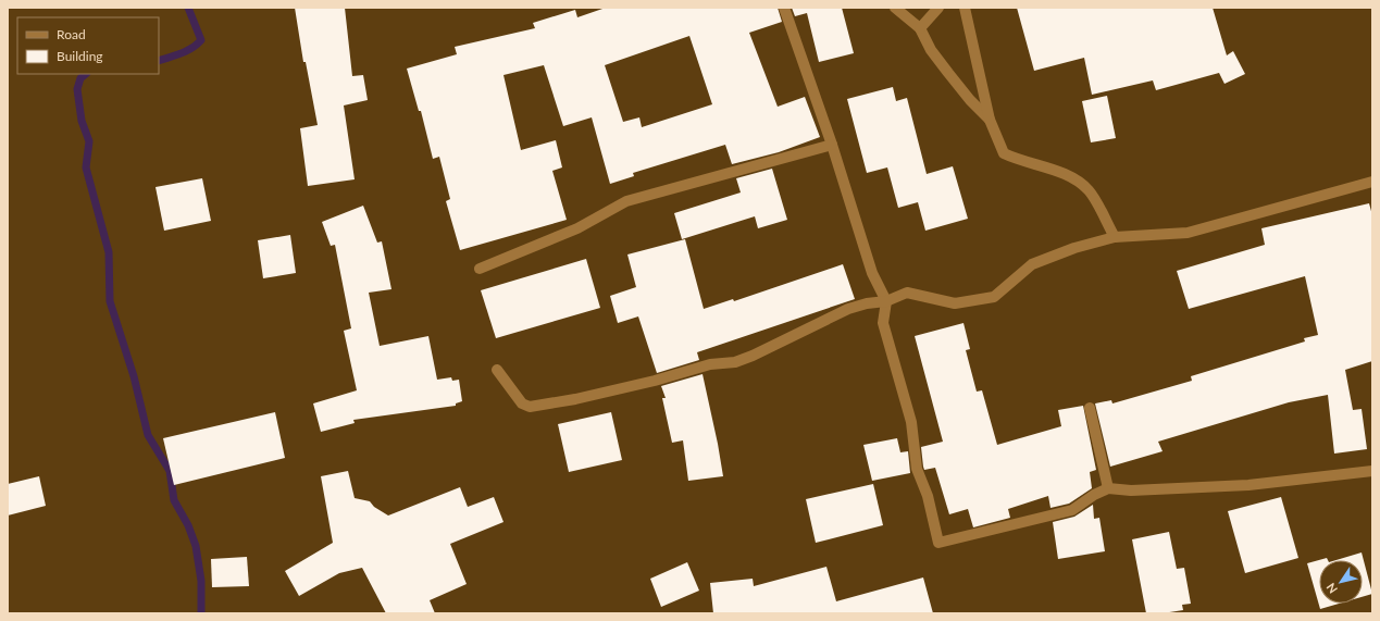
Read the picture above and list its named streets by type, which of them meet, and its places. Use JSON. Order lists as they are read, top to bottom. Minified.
{"legend":["Road","Building"],"north":"bottom left"}
